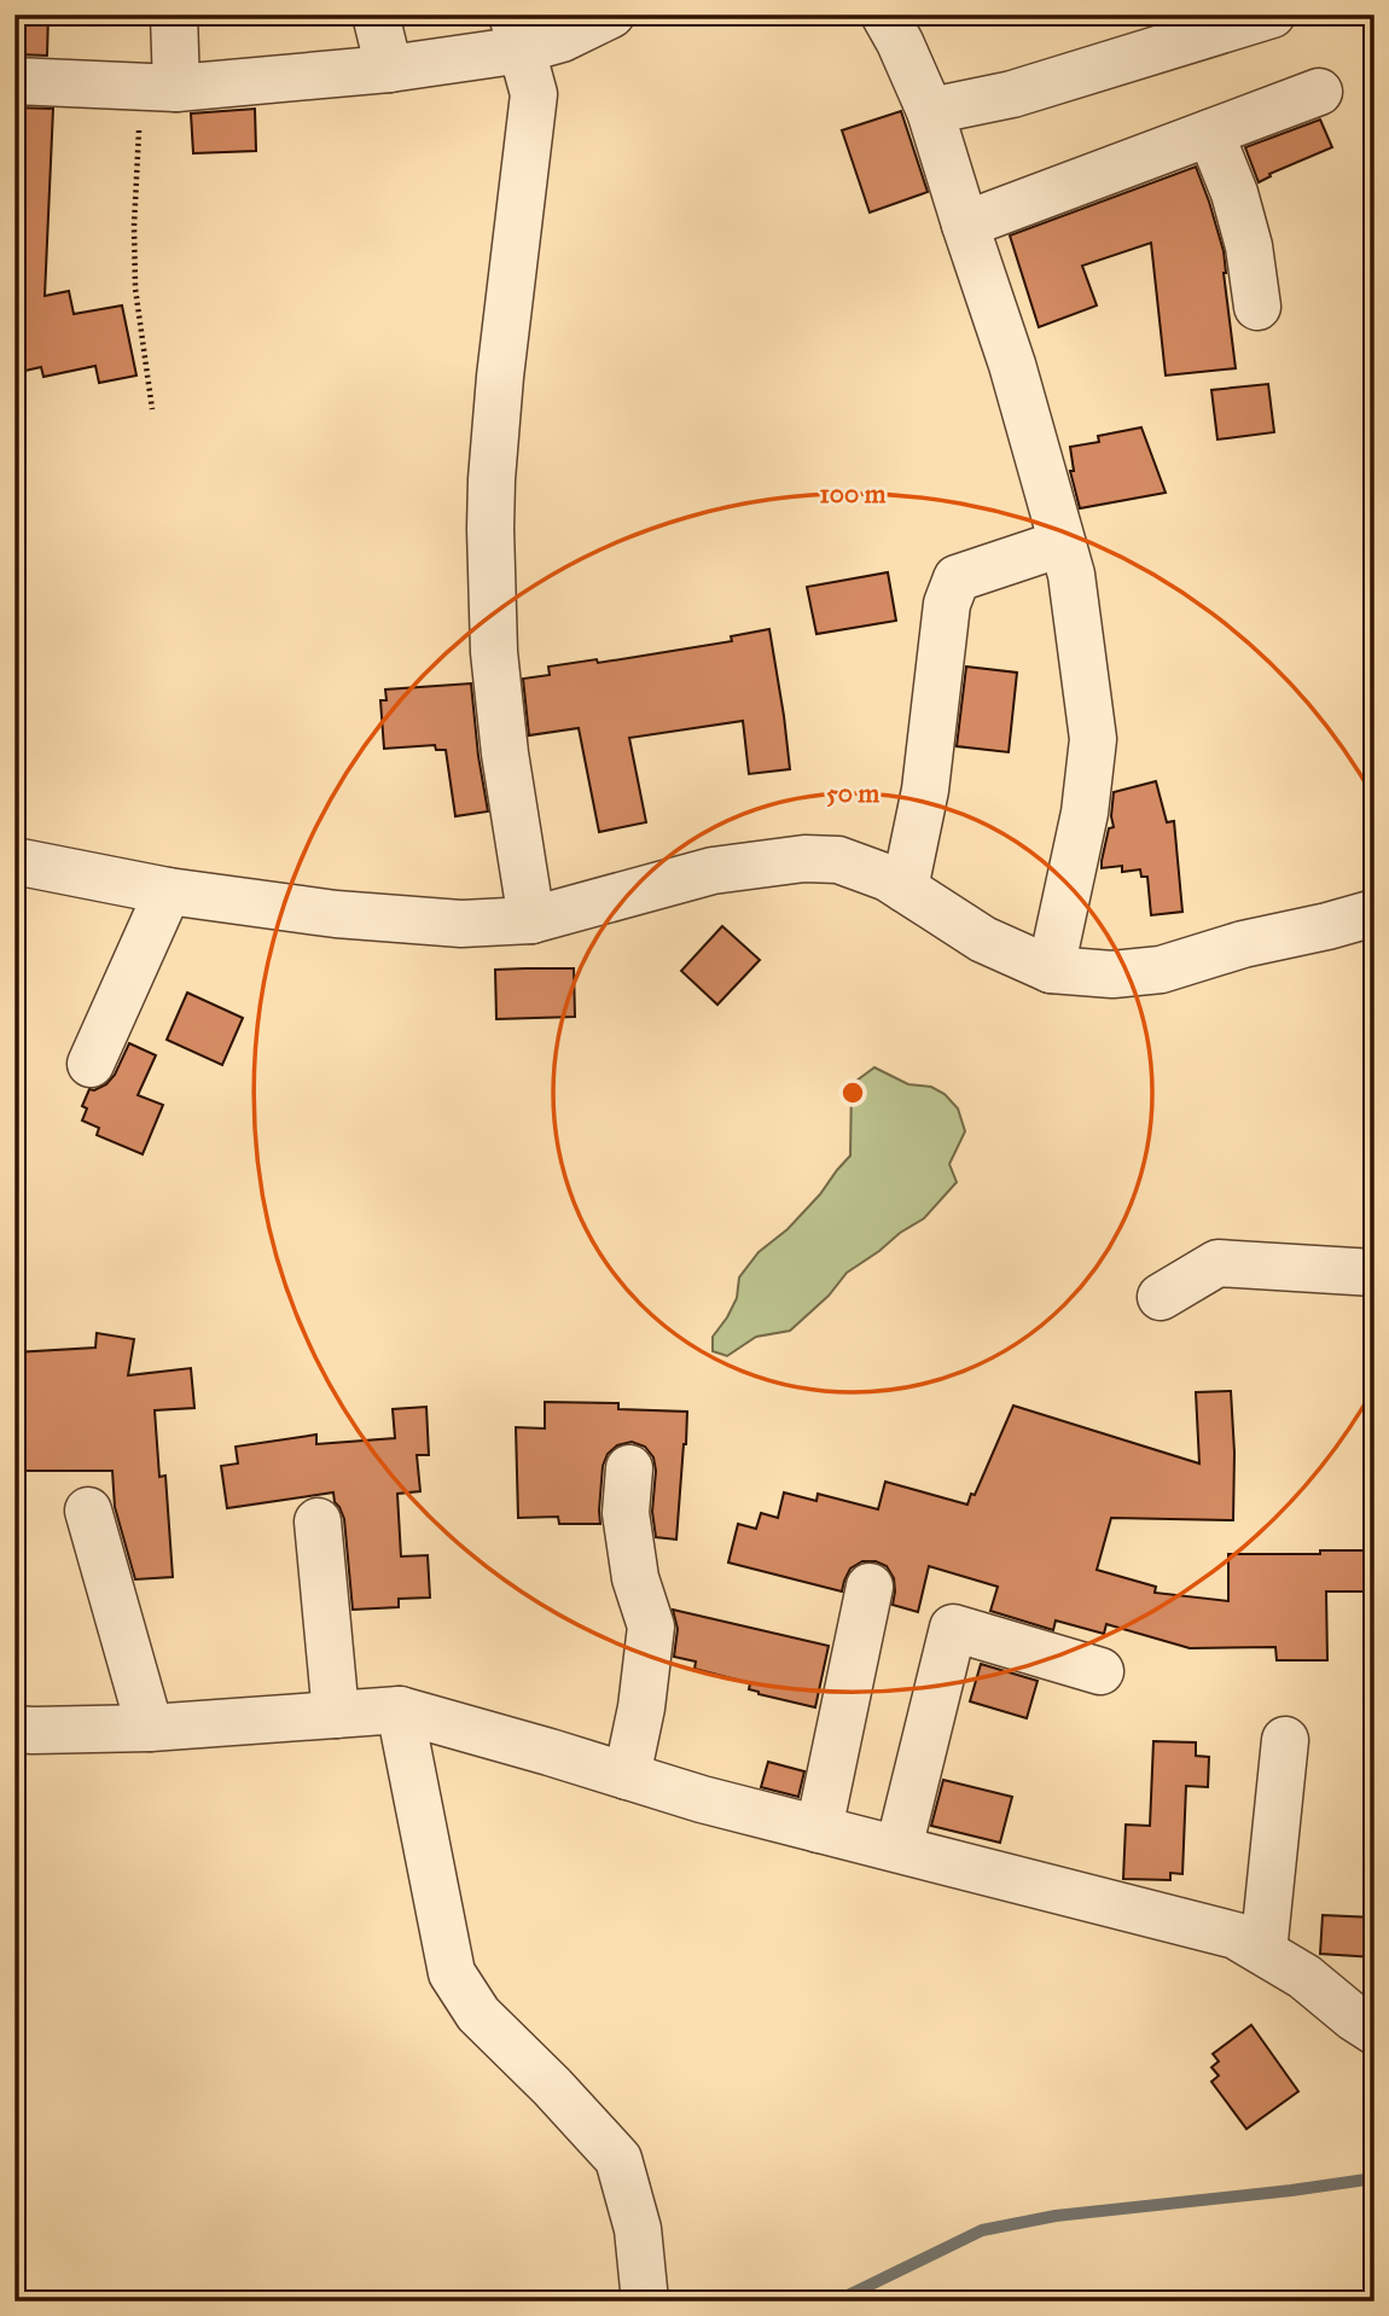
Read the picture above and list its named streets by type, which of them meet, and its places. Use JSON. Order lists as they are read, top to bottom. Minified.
{"rings":["100 m","50 m"]}
